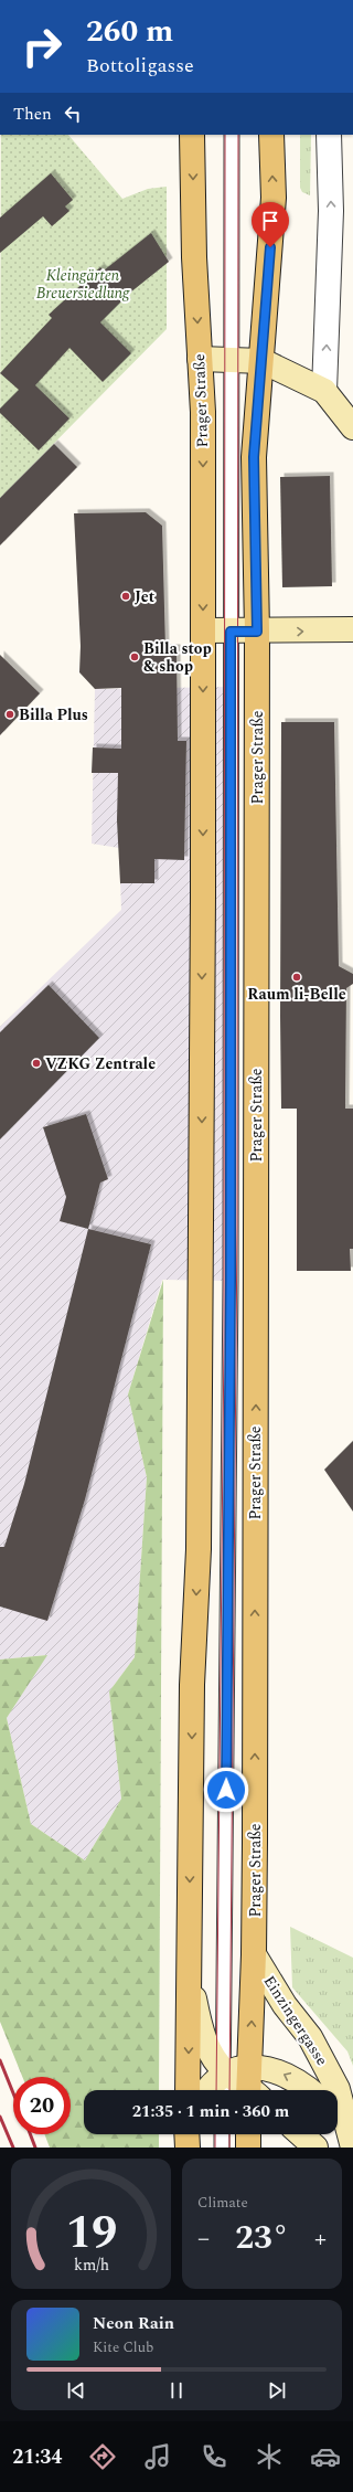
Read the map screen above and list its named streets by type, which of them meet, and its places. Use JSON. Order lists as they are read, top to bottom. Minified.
{"streets":{"main road":["Prager Straße","Einzingergasse"]},"crossings":[["Prager Straße","Einzingergasse"]],"parks":["Kleingärten Breuersiedlung"],"places":["Jet","Billa stop & shop","Billa Plus","Raum li-Belle","VZKG Zentrale"],"page":{"turn":["260 m","Bottoligasse"],"then":"Then","limit":"20","trip":"21:35 · 1 min · 360 m","tile":"Climate","heat":["−","23°","+"],"song":["Neon Rain","Kite Club"],"tabs":"21:34","gauge":["19","km/h"]}}
